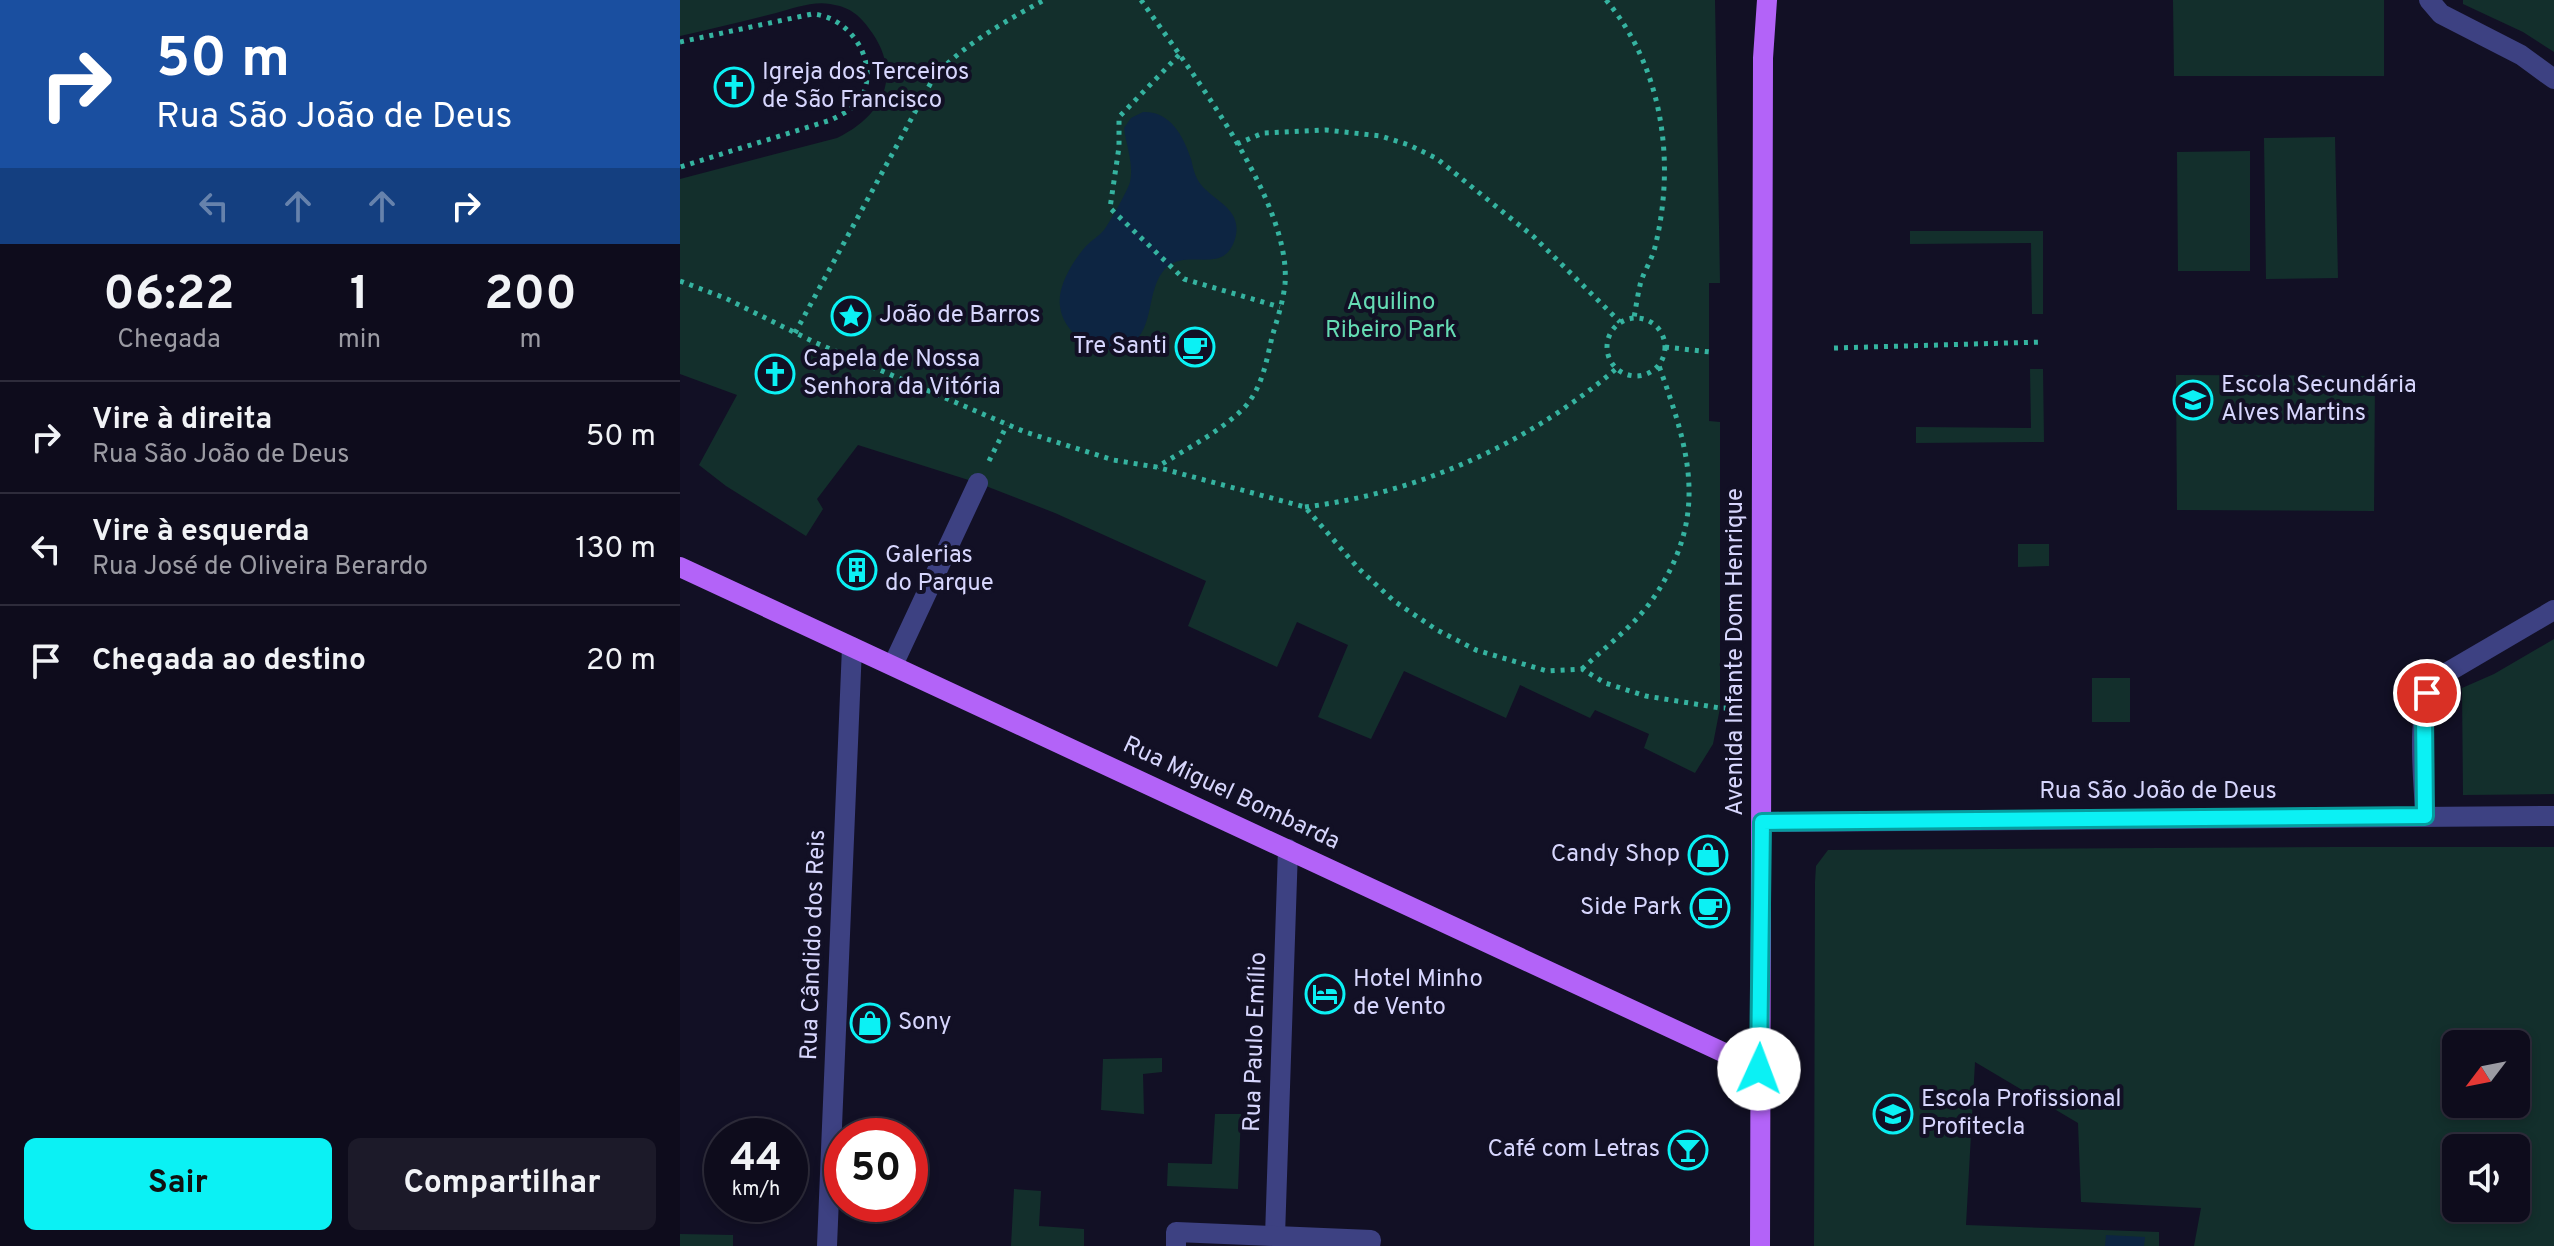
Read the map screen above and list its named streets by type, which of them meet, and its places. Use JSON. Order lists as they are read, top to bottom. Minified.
{"streets":{"main road":["Avenida Infante Dom Henrique","Rua Miguel Bombarda"],"street":["Rua São João de Deus","Rua Cândido dos Reis","Rua Paulo Emílio"]},"crossings":[["Avenida Infante Dom Henrique","Rua São João de Deus"],["Avenida Infante Dom Henrique","Rua Miguel Bombarda"],["Rua Miguel Bombarda","Rua Cândido dos Reis"],["Rua Miguel Bombarda","Rua Paulo Emílio"]],"parks":["Aquilino Ribeiro Park"],"places":{"church":["Igreja dos Terceiros de São Francisco","Capela de Nossa Senhora da Vitória"],"place":["João de Barros"],"cafe":["Tre Santi","Side Park"],"school or university":["Escola Secundária Alves Martins","Escola Profissional Profitecla"],"building":["Galerias do Parque"],"shop":["Candy Shop","Sony"],"hotel":["Hotel Minho de Vento"],"bar":["Café com Letras"]},"north":"bottom left","page":{"turn":["50 m","Rua São João de Deus"],"eta":["06:22","Chegada","1","min","200","m"],"list":[{"name":"Vire à direita","note":"Rua São João de Deus","value":"50 m"},{"name":"Vire à esquerda","note":"Rua José de Oliveira Berardo","value":"130 m"},{"name":"Chegada ao destino","value":"20 m"}],"speed":"44 km/h","limit":"50","buttons":["Sair","Compartilhar"]}}
